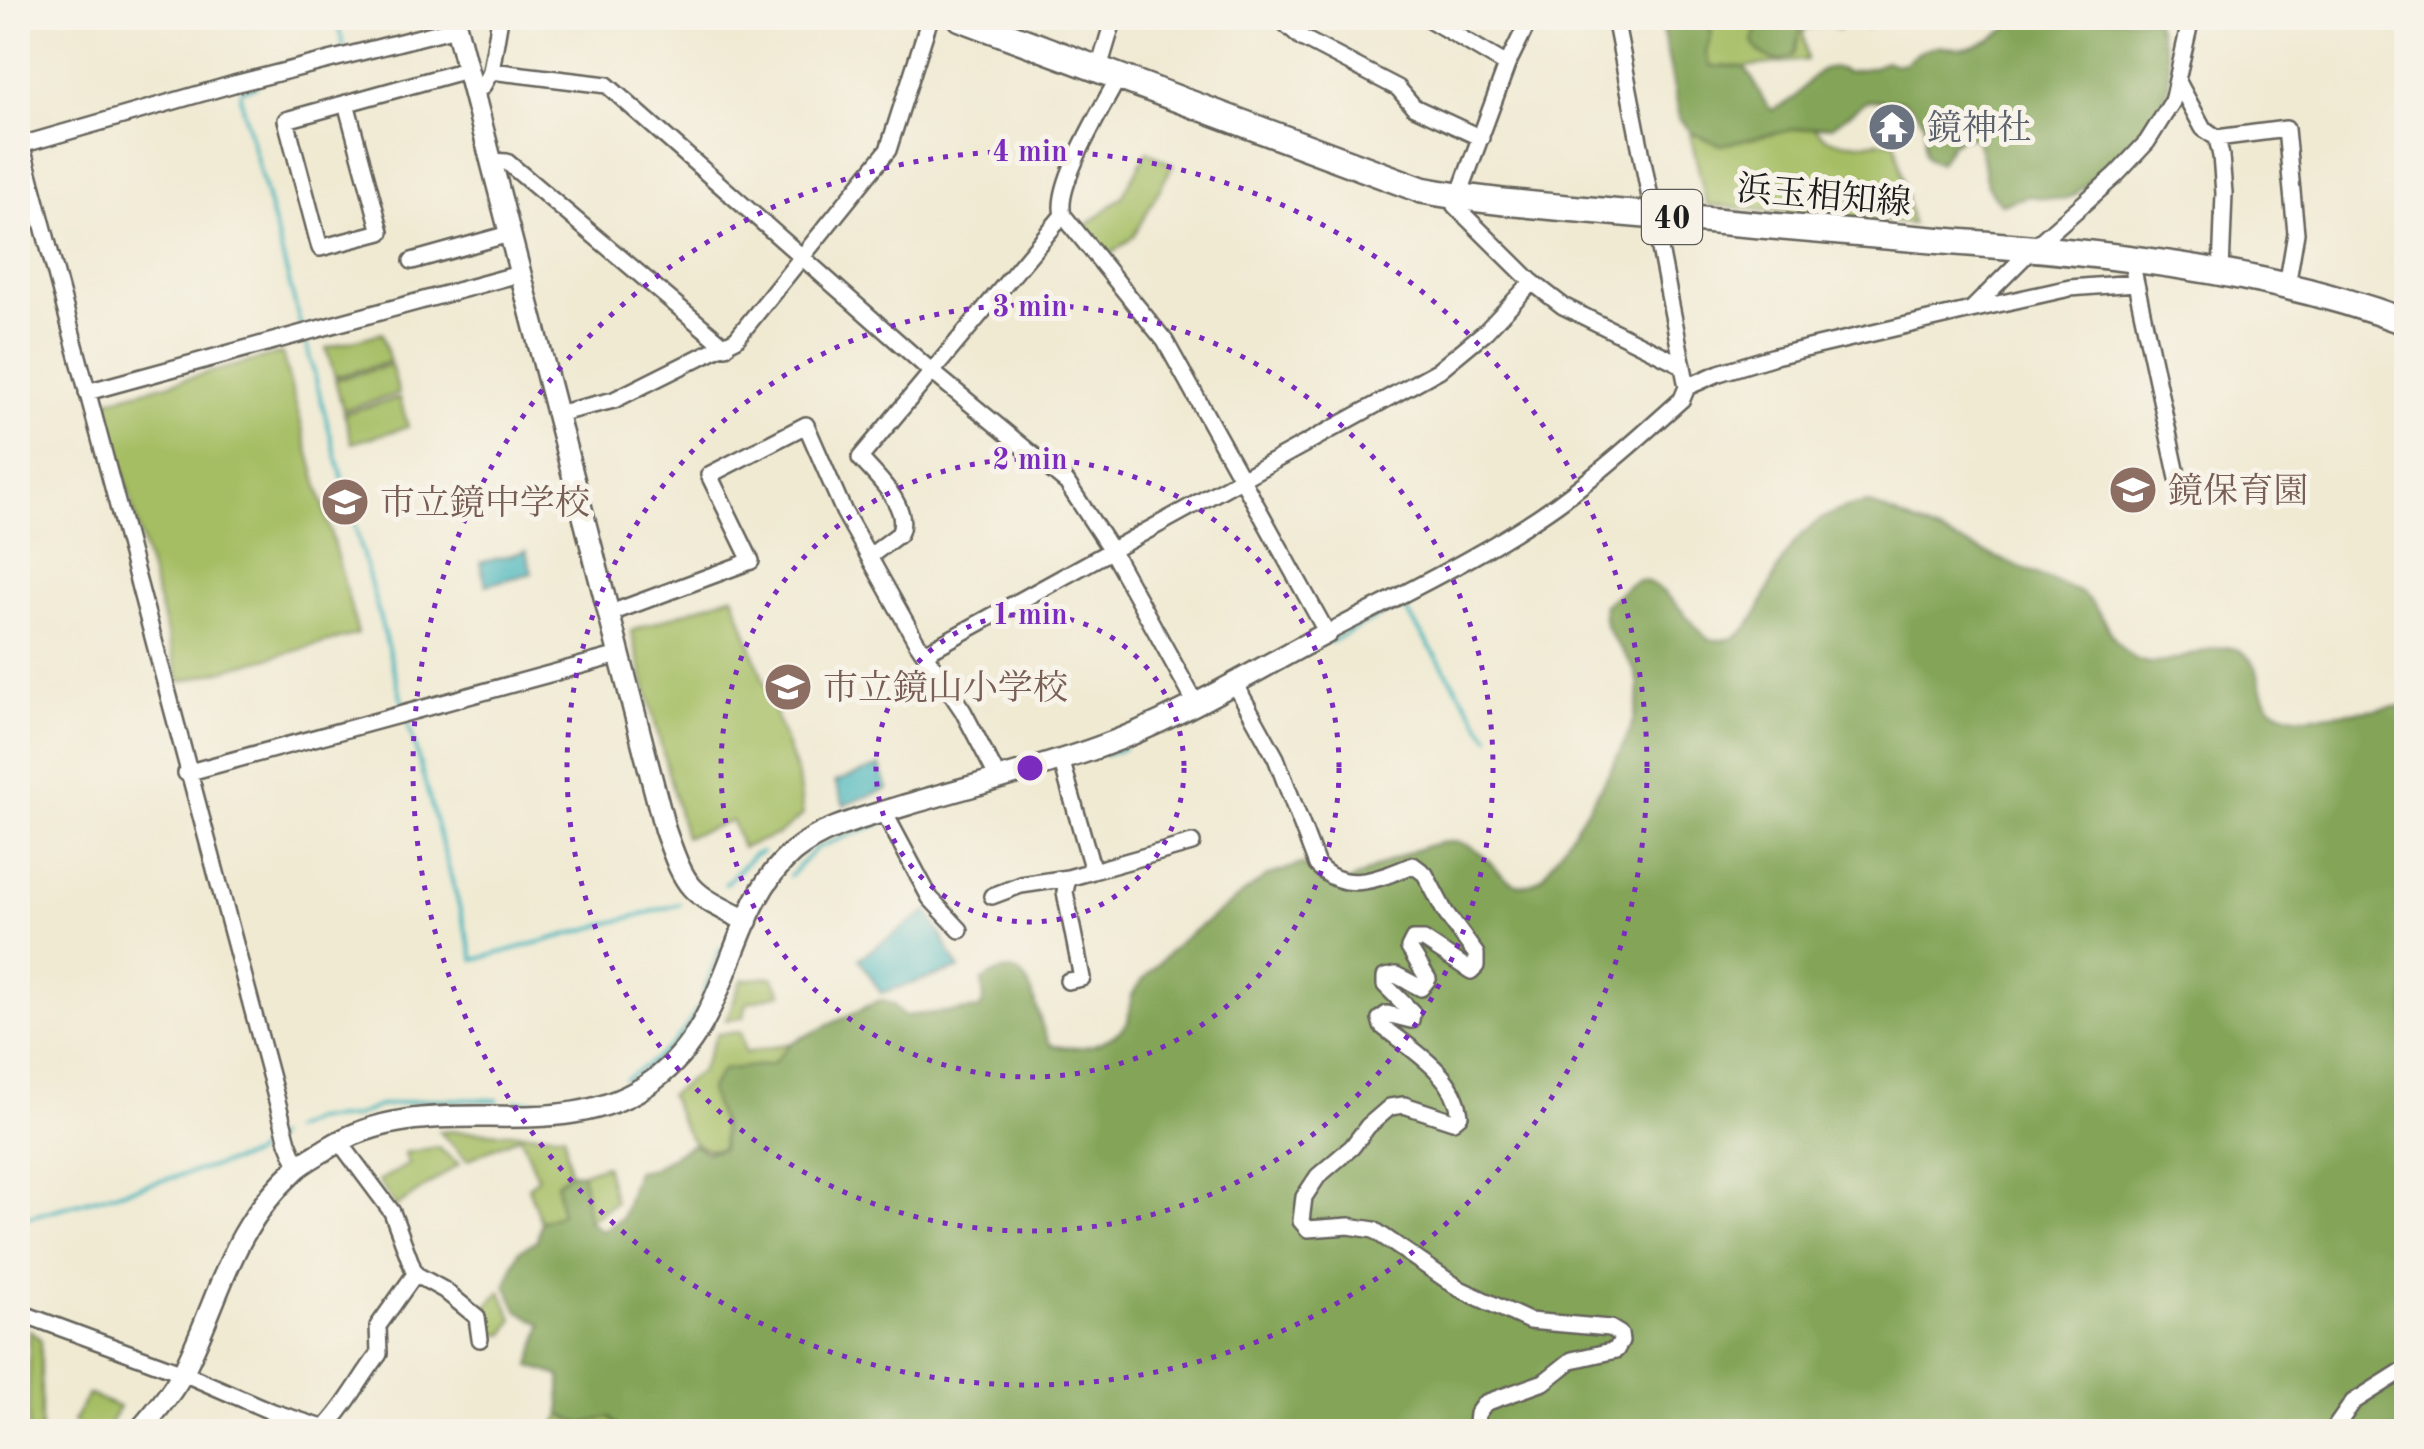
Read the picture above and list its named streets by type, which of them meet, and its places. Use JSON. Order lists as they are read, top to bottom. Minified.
{"streets":{"main road":["浜玉相知線","40"]},"places":{"temple":["鏡神社"],"school or university":["鏡保育園","市立鏡中学校","市立鏡山小学校"]},"rings":["4 min","3 min","2 min","1 min"]}
